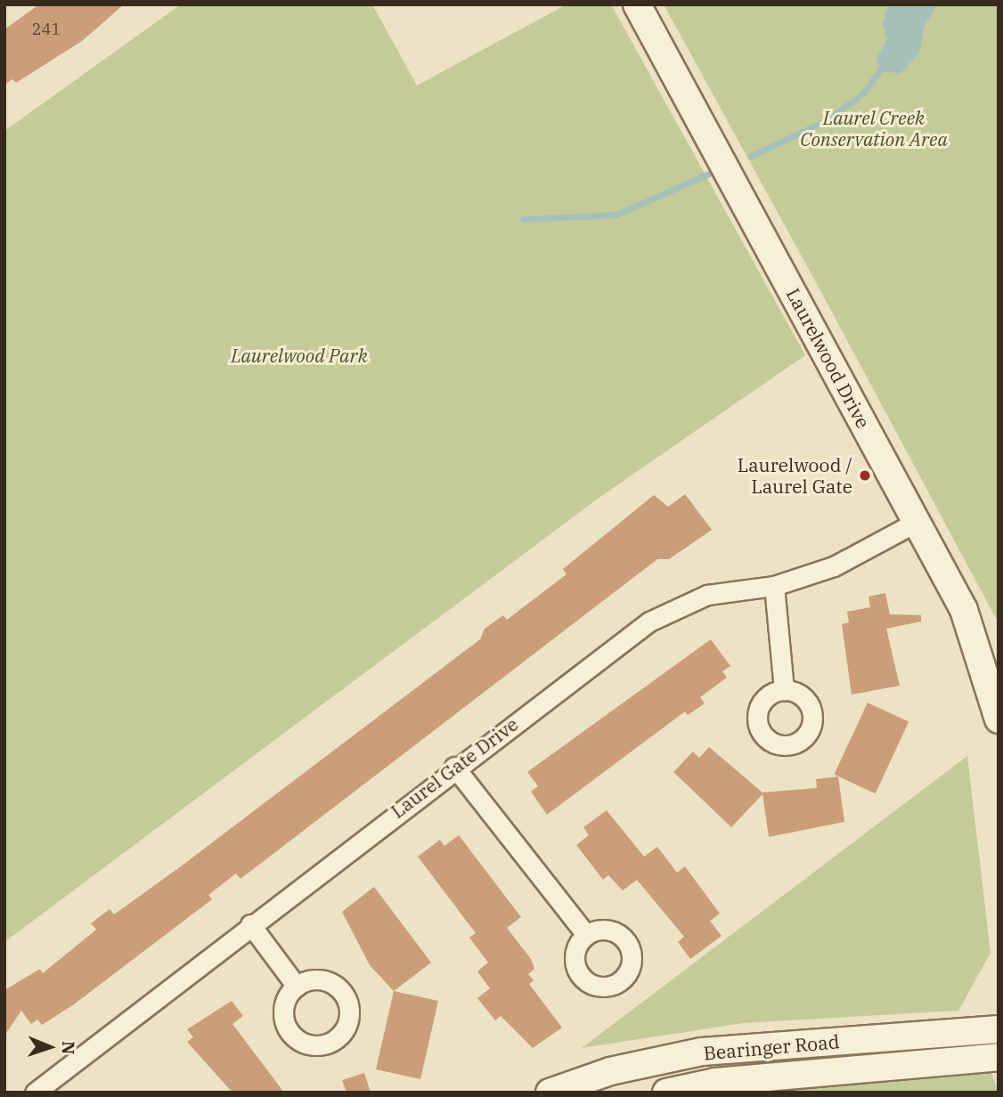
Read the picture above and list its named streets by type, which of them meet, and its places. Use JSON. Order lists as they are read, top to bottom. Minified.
{"streets":{"street":["Laurelwood Drive","Laurel Gate Drive","Bearinger Road"]},"crossings":[["Laurelwood Drive","Laurel Gate Drive"]],"parks":["Laurel Creek Conservation Area","Laurelwood Park"],"places":["Laurelwood / Laurel Gate"],"house_numbers":["241"],"north":"right"}
